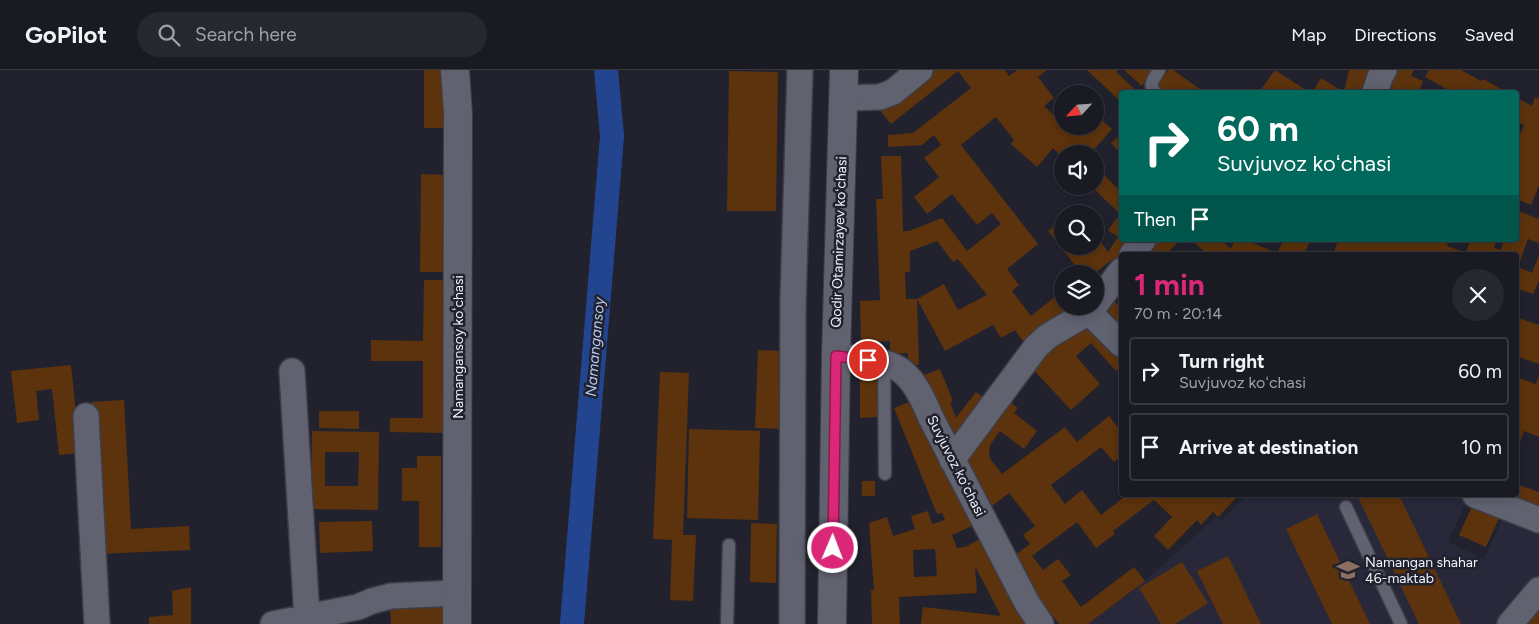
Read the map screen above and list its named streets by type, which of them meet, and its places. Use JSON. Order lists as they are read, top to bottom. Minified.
{"streets":{"main road":["Qodir Otamirzayev koʻchasi","Namangansoy koʻchasi"],"street":["Suvjuvoz koʻchasi"]},"crossings":[["Qodir Otamirzayev koʻchasi","Suvjuvoz koʻchasi"]],"water":["Namangansoy"],"places":{"school or university":["Namangan shahar 46-maktab"]},"north":"bottom left","page":{"header":"GoPilot","search":"Search here","nav":["Map","Directions","Saved"],"turn":["60 m","Suvjuvoz koʻchasi"],"then":"Then","heading":["1 min","70 m · 20:14"],"list":[{"name":"Turn right","note":"Suvjuvoz koʻchasi","value":"60 m"},{"name":"Arrive at destination","value":"10 m"}]}}
